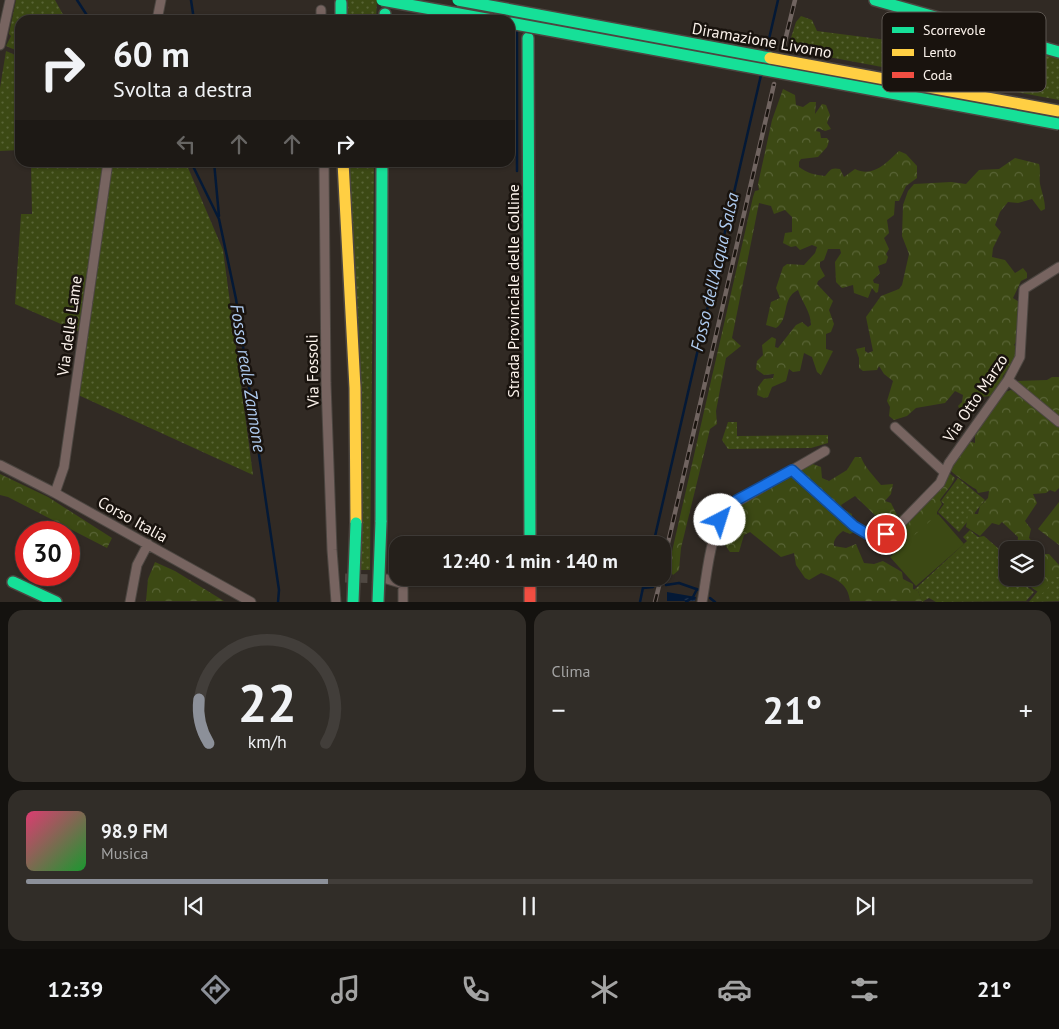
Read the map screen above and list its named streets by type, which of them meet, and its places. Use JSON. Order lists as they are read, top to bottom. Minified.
{"streets":{"main road":["Diramazione Livorno","Strada Provinciale delle Colline"],"street":["Via delle Lame","Via Fossoli","Via Otto Marzo","Corso Italia"]},"crossings":[["Via delle Lame","Corso Italia"]],"water":["Fosso dell'Acqua Salsa","Fosso reale Zannone"],"legend":["Scorrevole","Lento","Coda"],"page":{"turn":["60 m","Svolta a destra"],"limit":"30","trip":"12:40 · 1 min · 140 m","tile":"Clima","heat":["−","21°","+"],"song":["98.9 FM","Musica"],"tabs":["12:39","21°"],"gauge":["22","km/h"]}}
